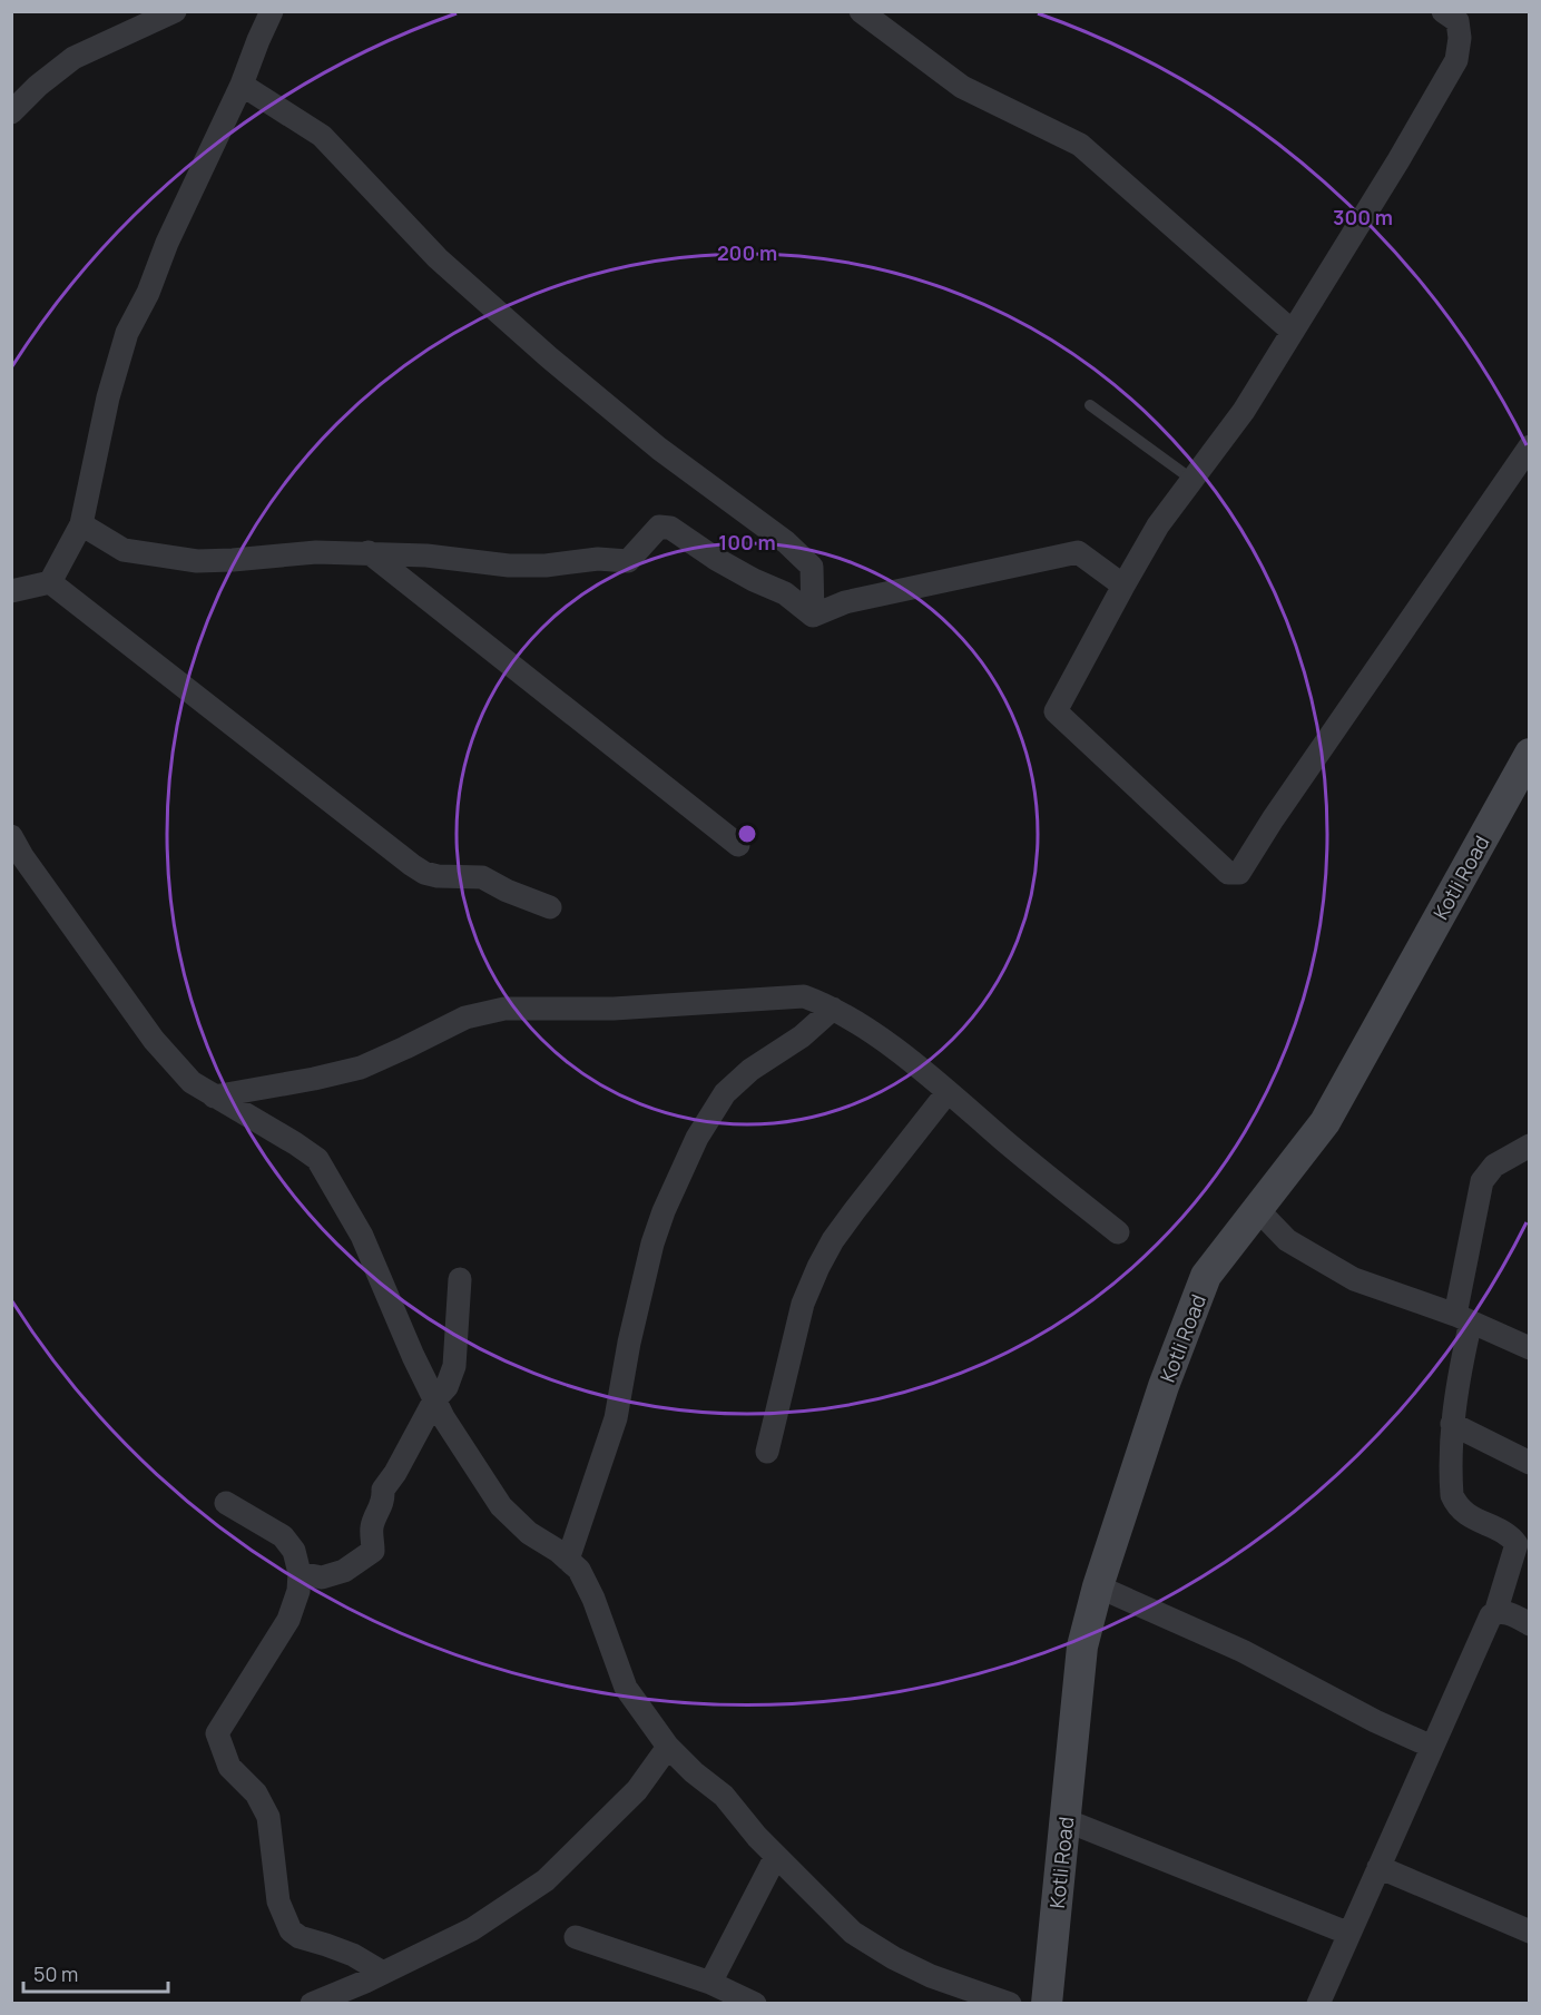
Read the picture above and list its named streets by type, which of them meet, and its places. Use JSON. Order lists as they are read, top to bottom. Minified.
{"streets":{"main road":["Kotli Road"]},"scale_bar":"50 m","rings":["300 m","200 m","100 m"]}
